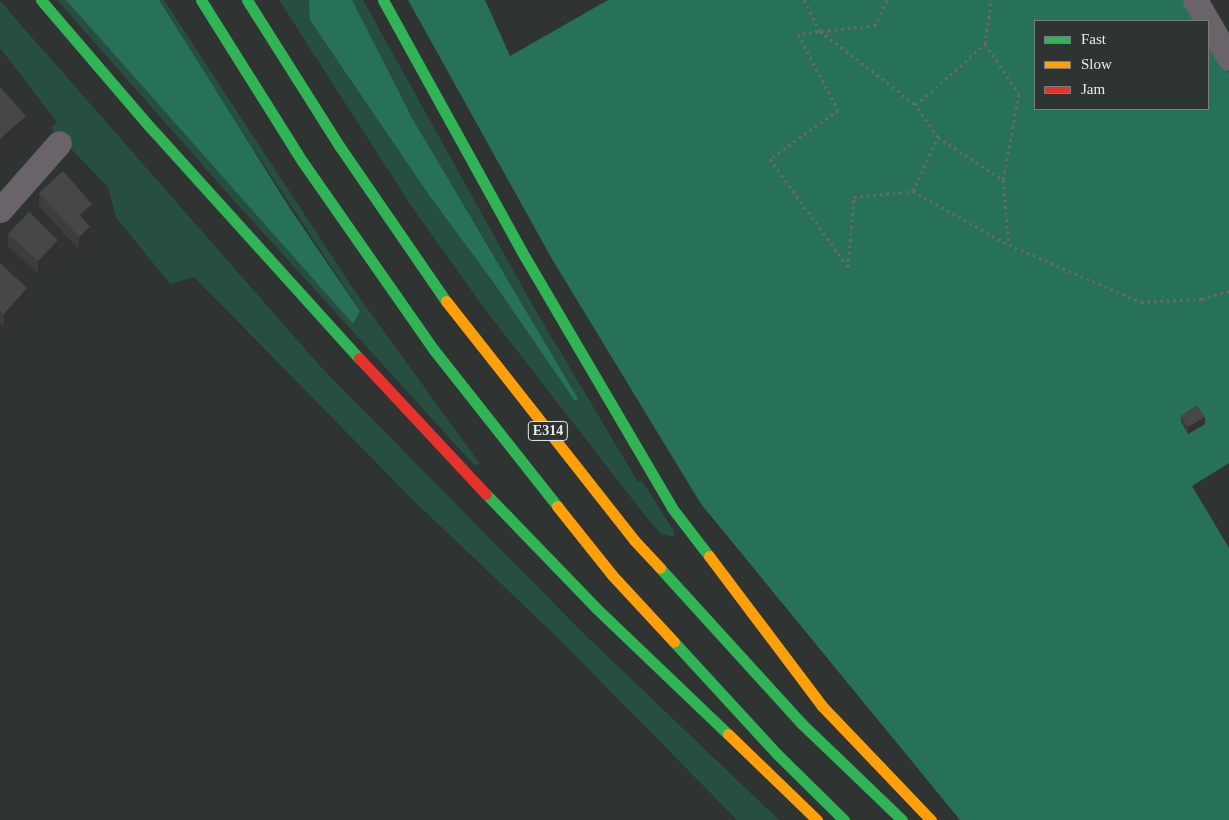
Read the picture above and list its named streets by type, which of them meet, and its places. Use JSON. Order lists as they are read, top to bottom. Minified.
{"streets":{"highway":["E314"]},"legend":["Fast","Slow","Jam"]}
